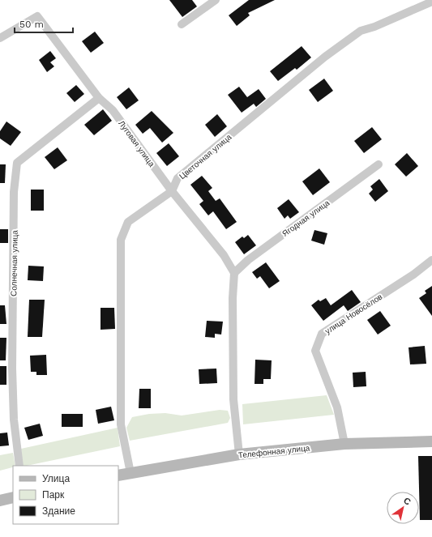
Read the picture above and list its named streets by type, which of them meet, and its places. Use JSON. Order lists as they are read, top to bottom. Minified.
{"streets":{"street":["Луговая улица","Цветочная улица","Ягодная улица","Солнечная улица","улица Новосёлов","Телефонная улица"]},"crossings":[["Луговая улица","Цветочная улица"],["Луговая улица","Ягодная улица"],["Луговая улица","Солнечная улица"],["Цветочная улица","Телефонная улица"],["улица Новосёлов","Телефонная улица"]],"legend":["Улица","Парк","Здание"],"scale_bar":"50 m","north":"top right"}
